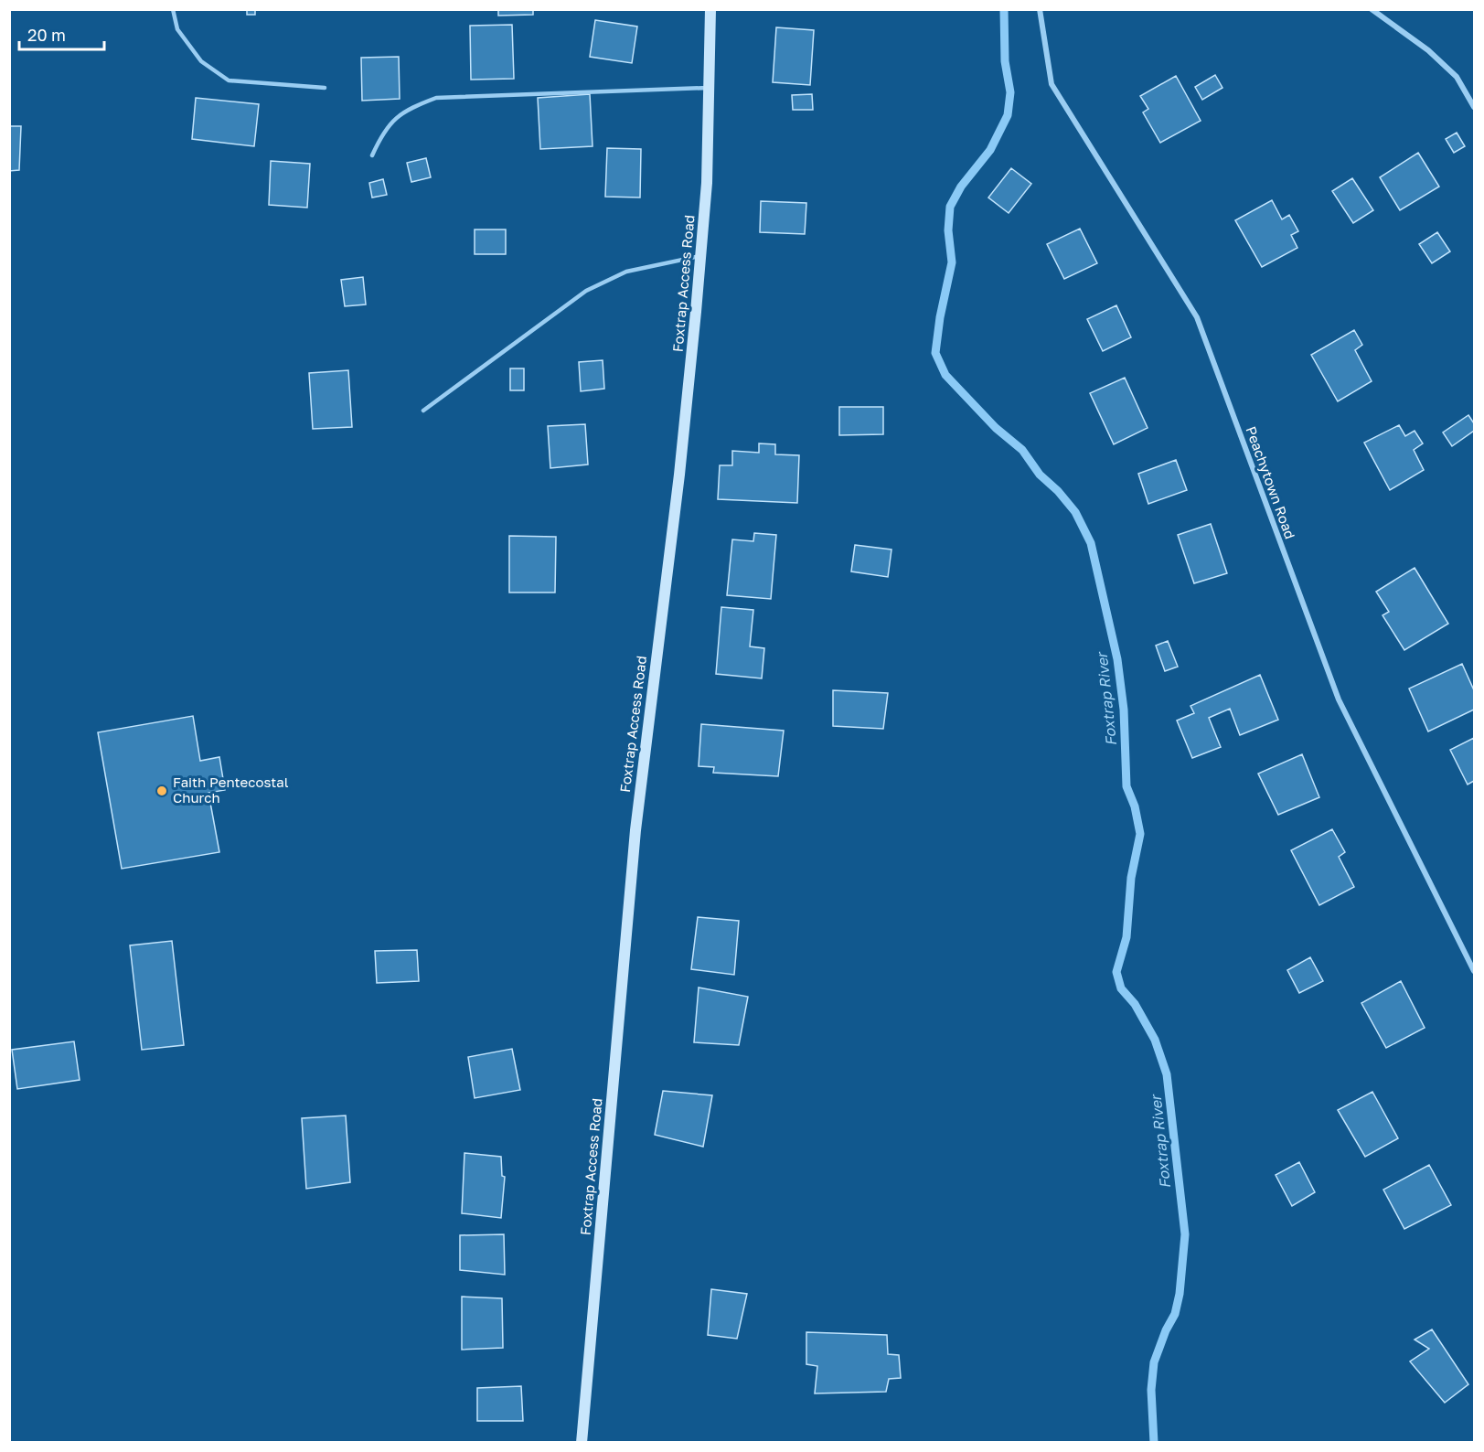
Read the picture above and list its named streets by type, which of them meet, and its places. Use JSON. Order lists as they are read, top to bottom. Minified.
{"streets":{"main road":["Foxtrap Access Road"],"street":["Peachytown Road"]},"water":["Foxtrap River"],"places":["Faith Pentecostal Church"],"scale_bar":"20 m"}
